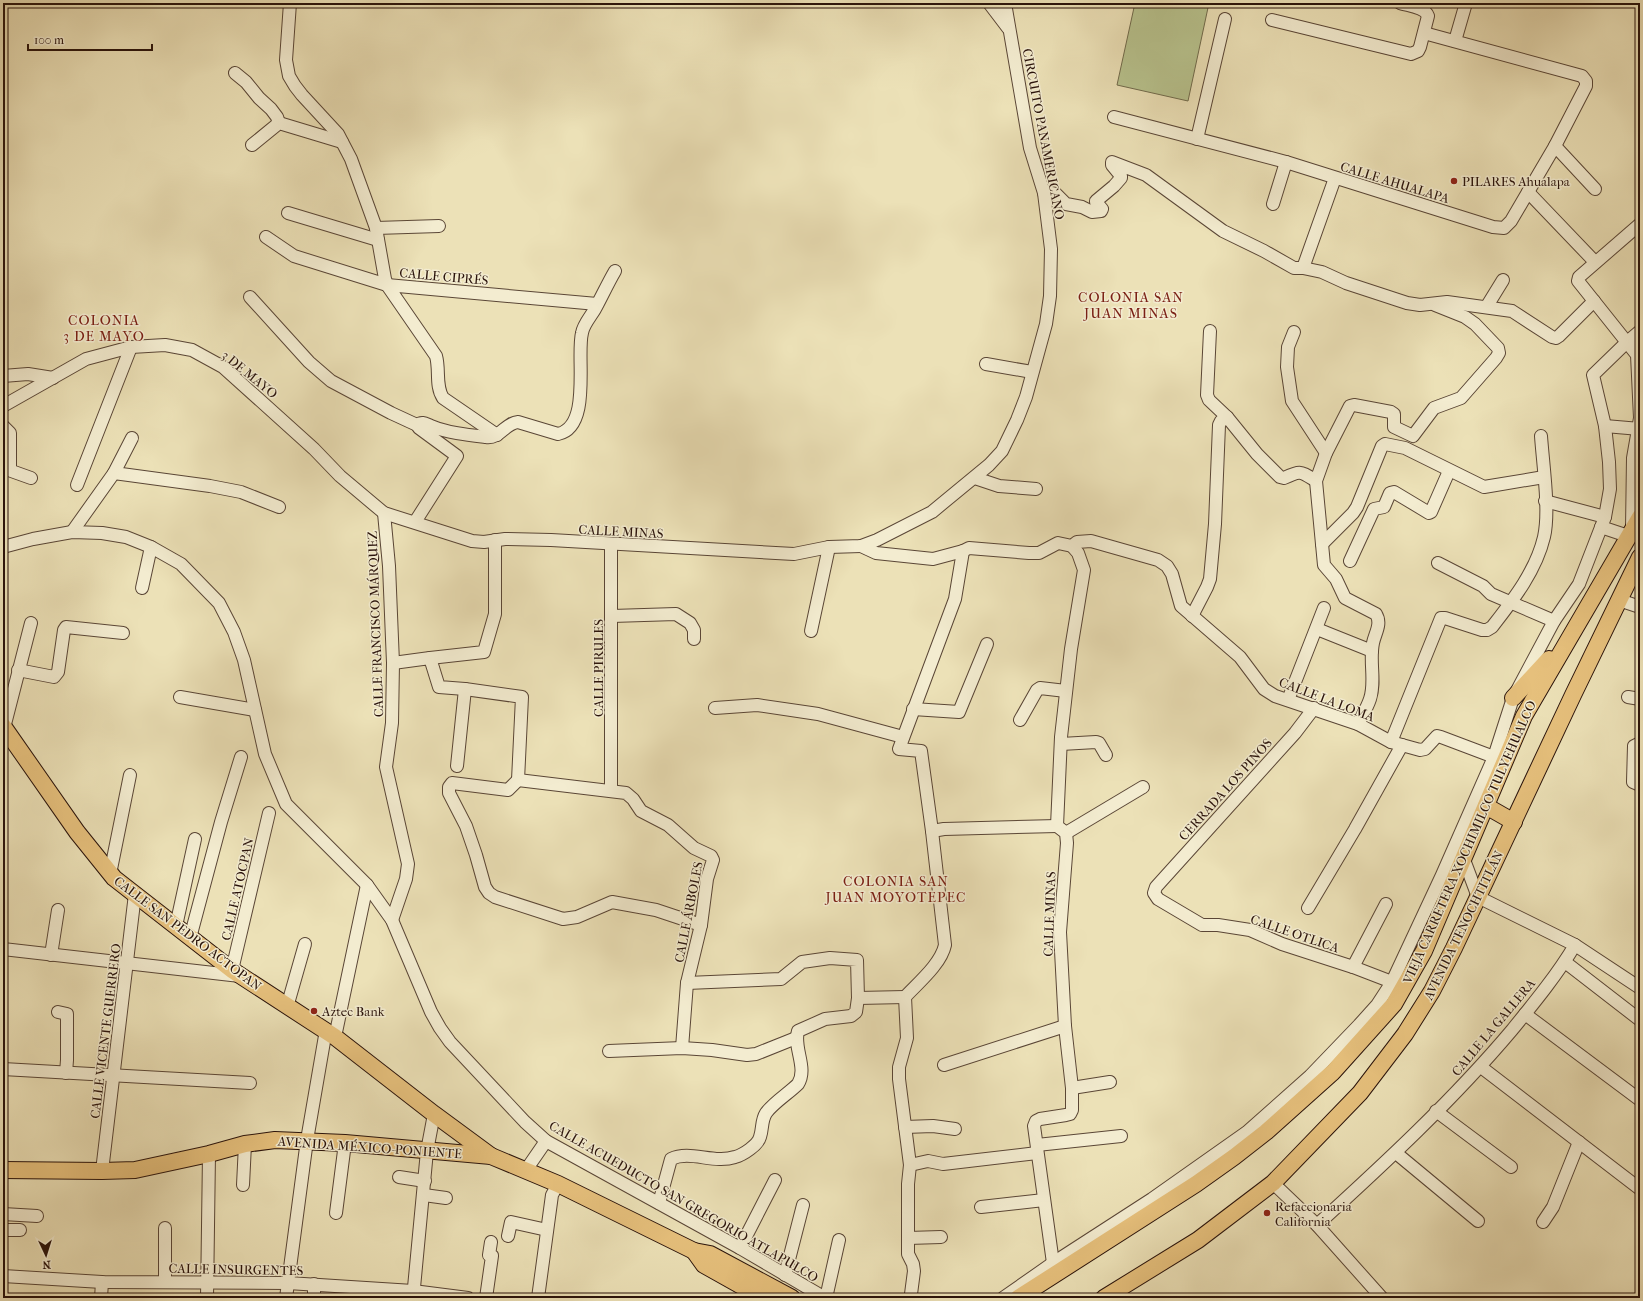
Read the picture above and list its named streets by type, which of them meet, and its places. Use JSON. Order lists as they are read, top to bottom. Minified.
{"streets":{"main road":["VIEJA CARRETERA XOCHIMILCO TULYEHUALCO","AVENIDA TENOCHTITLÁN","CALLE SAN PEDRO ACTOPAN","AVENIDA MÉXICO-PONIENTE"],"street":["CIRCUITO PANAMERICANO","CALLE AHUALAPA","CALLE CIPRÉS","3 DE MAYO","CALLE MINAS","CALLE FRANCISCO MÁRQUEZ","CALLE PIRULES","CALLE LA LOMA","CERRADA LOS PINOS","CALLE ATOCPAN","CALLE ÁRBOLES","CALLE OTLICA","CALLE LA GALLERA","CALLE VICENTE GUERRERO","CALLE ACUEDUCTO SAN GREGORIO ATLAPULCO","CALLE INSURGENTES"]},"crossings":[["CIRCUITO PANAMERICANO","CALLE MINAS"],["CIRCUITO PANAMERICANO","CALLE LA LOMA"],["3 DE MAYO","CALLE MINAS"],["3 DE MAYO","CALLE FRANCISCO MÁRQUEZ"],["CALLE MINAS","CALLE FRANCISCO MÁRQUEZ"],["CALLE MINAS","CALLE PIRULES"],["CALLE MINAS","CALLE LA LOMA"],["CALLE FRANCISCO MÁRQUEZ","CALLE ACUEDUCTO SAN GREGORIO ATLAPULCO"],["CALLE PIRULES","CALLE ÁRBOLES"],["CALLE LA LOMA","CERRADA LOS PINOS"],["CERRADA LOS PINOS","CALLE OTLICA"],["CALLE ATOCPAN","CALLE SAN PEDRO ACTOPAN"],["CALLE SAN PEDRO ACTOPAN","CALLE VICENTE GUERRERO"],["CALLE SAN PEDRO ACTOPAN","AVENIDA MÉXICO-PONIENTE"],["CALLE VICENTE GUERRERO","AVENIDA MÉXICO-PONIENTE"]],"districts":["COLONIA SAN JUAN MINAS","COLONIA 3 DE MAYO","COLONIA SAN JUAN MOYOTEPEC"],"places":["PILARES Ahualapa","Aztec Bank","Refaccionaria California"],"scale_bar":"100 m","north":"bottom"}
